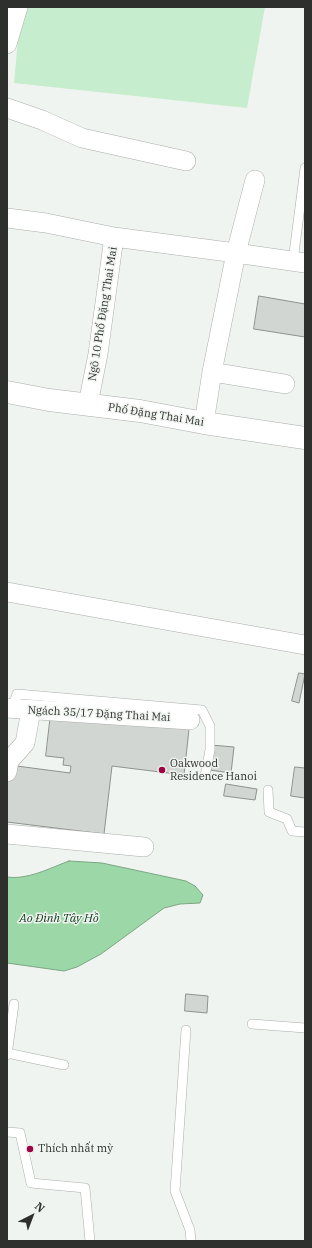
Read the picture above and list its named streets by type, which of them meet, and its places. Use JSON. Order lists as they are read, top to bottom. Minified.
{"streets":{"street":["Ngõ 10 Phố Đặng Thai Mai","Phố Đặng Thai Mai","Ngách 35/17 Đặng Thai Mai"]},"crossings":[["Ngõ 10 Phố Đặng Thai Mai","Phố Đặng Thai Mai"]],"water":["Ao Đình Tây Hồ"],"places":["Oakwood Residence Hanoi","Thích nhất mỳ"],"north":"top right"}
